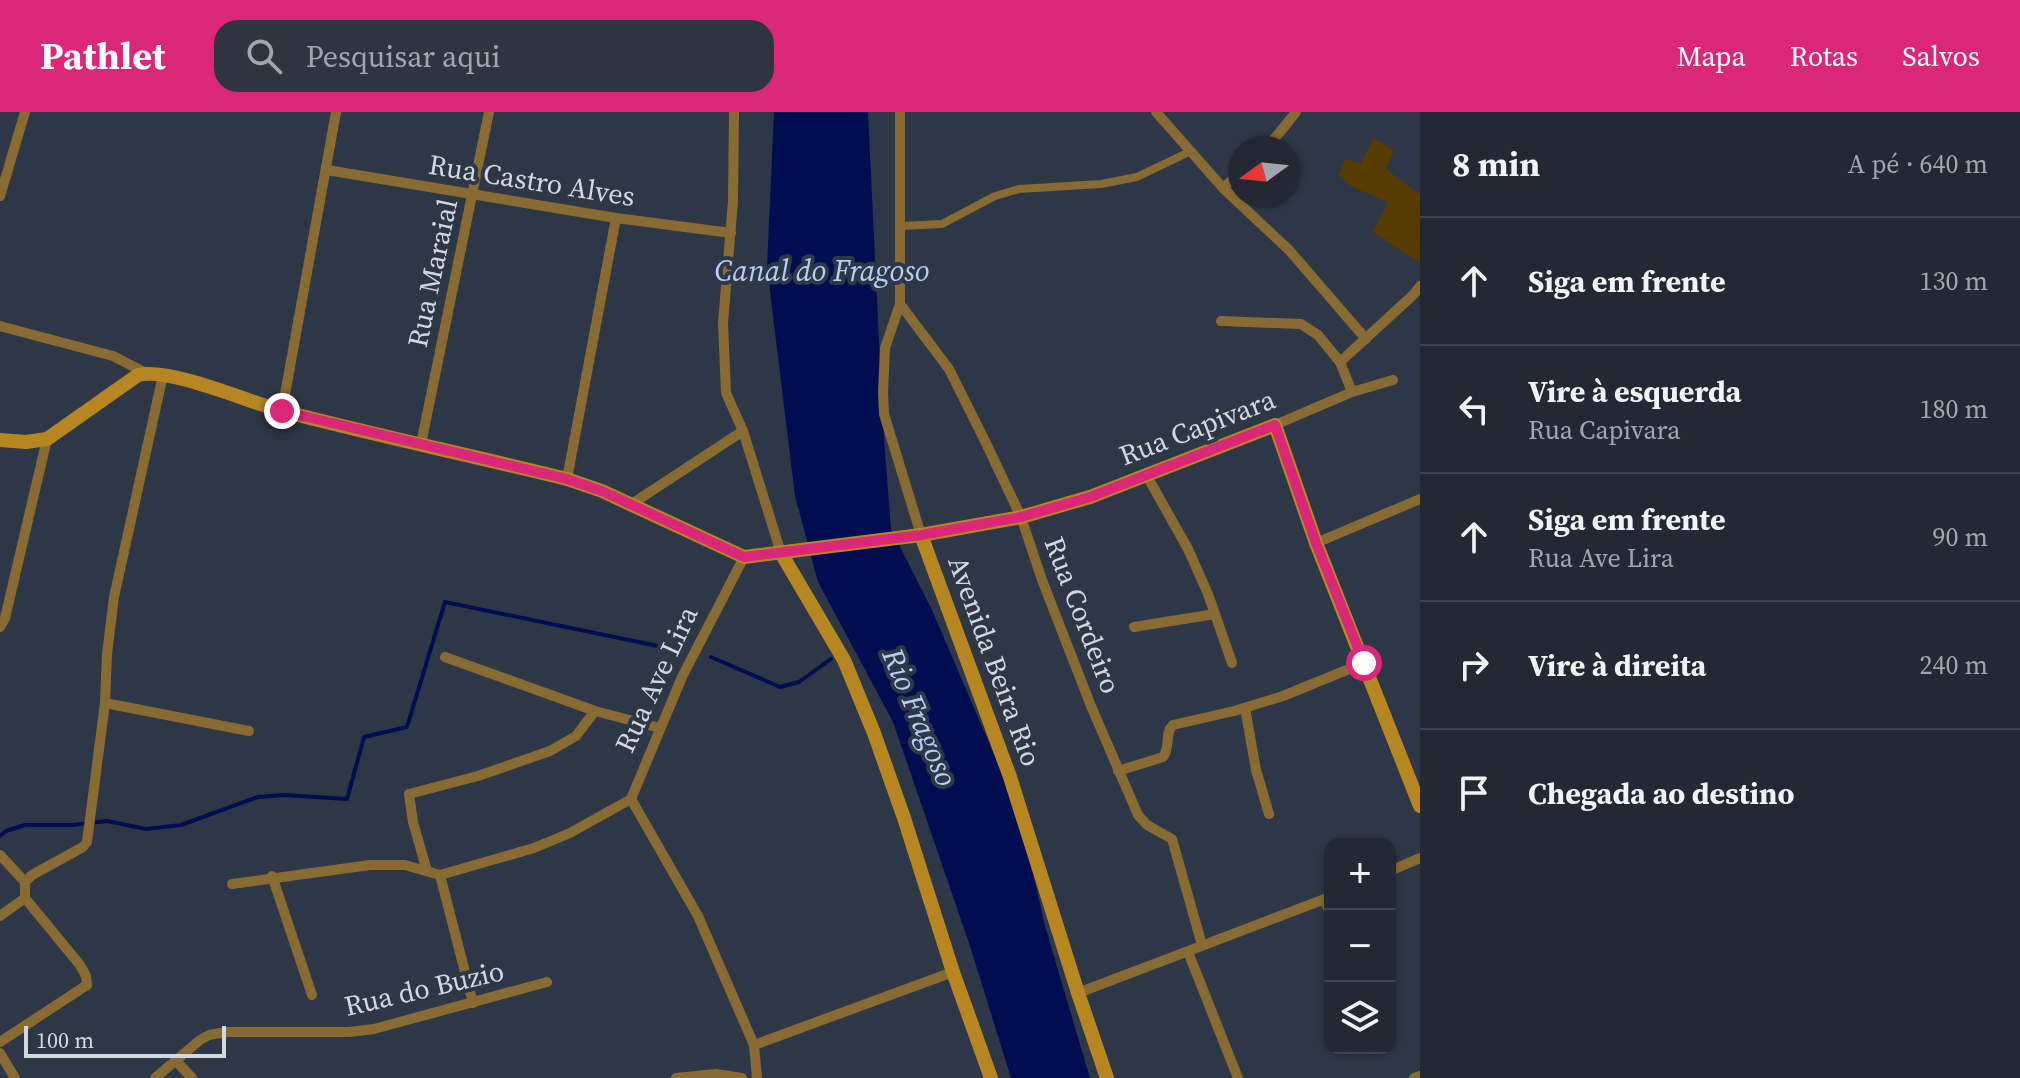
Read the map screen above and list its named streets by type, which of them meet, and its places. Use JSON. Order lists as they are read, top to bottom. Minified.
{"streets":{"main road":["Rua Capivara","Avenida Beira Rio"],"street":["Rua Castro Alves","Rua Maraial","Rua Cordeiro","Rua Ave Lira","Rua do Buzio"]},"crossings":[["Rua Castro Alves","Rua Maraial"],["Rua Capivara","Rua Cordeiro"],["Rua Capivara","Avenida Beira Rio"],["Rua Cordeiro","Avenida Beira Rio"]],"water":["Canal do Fragoso","Rio Fragoso"],"scale_bar":"100 m","north":"left","page":{"header":"Pathlet","search":"Pesquisar aqui","nav":["Mapa","Rotas","Salvos"],"heading":["8 min","A pé · 640 m"],"list":[["Siga em frente","130 m"],["Vire à esquerda","Rua Capivara","180 m"],["Siga em frente","Rua Ave Lira","90 m"],["Vire à direita","240 m"],"Chegada ao destino"],"map_buttons":["+","−"],"scale":"100 m"}}
